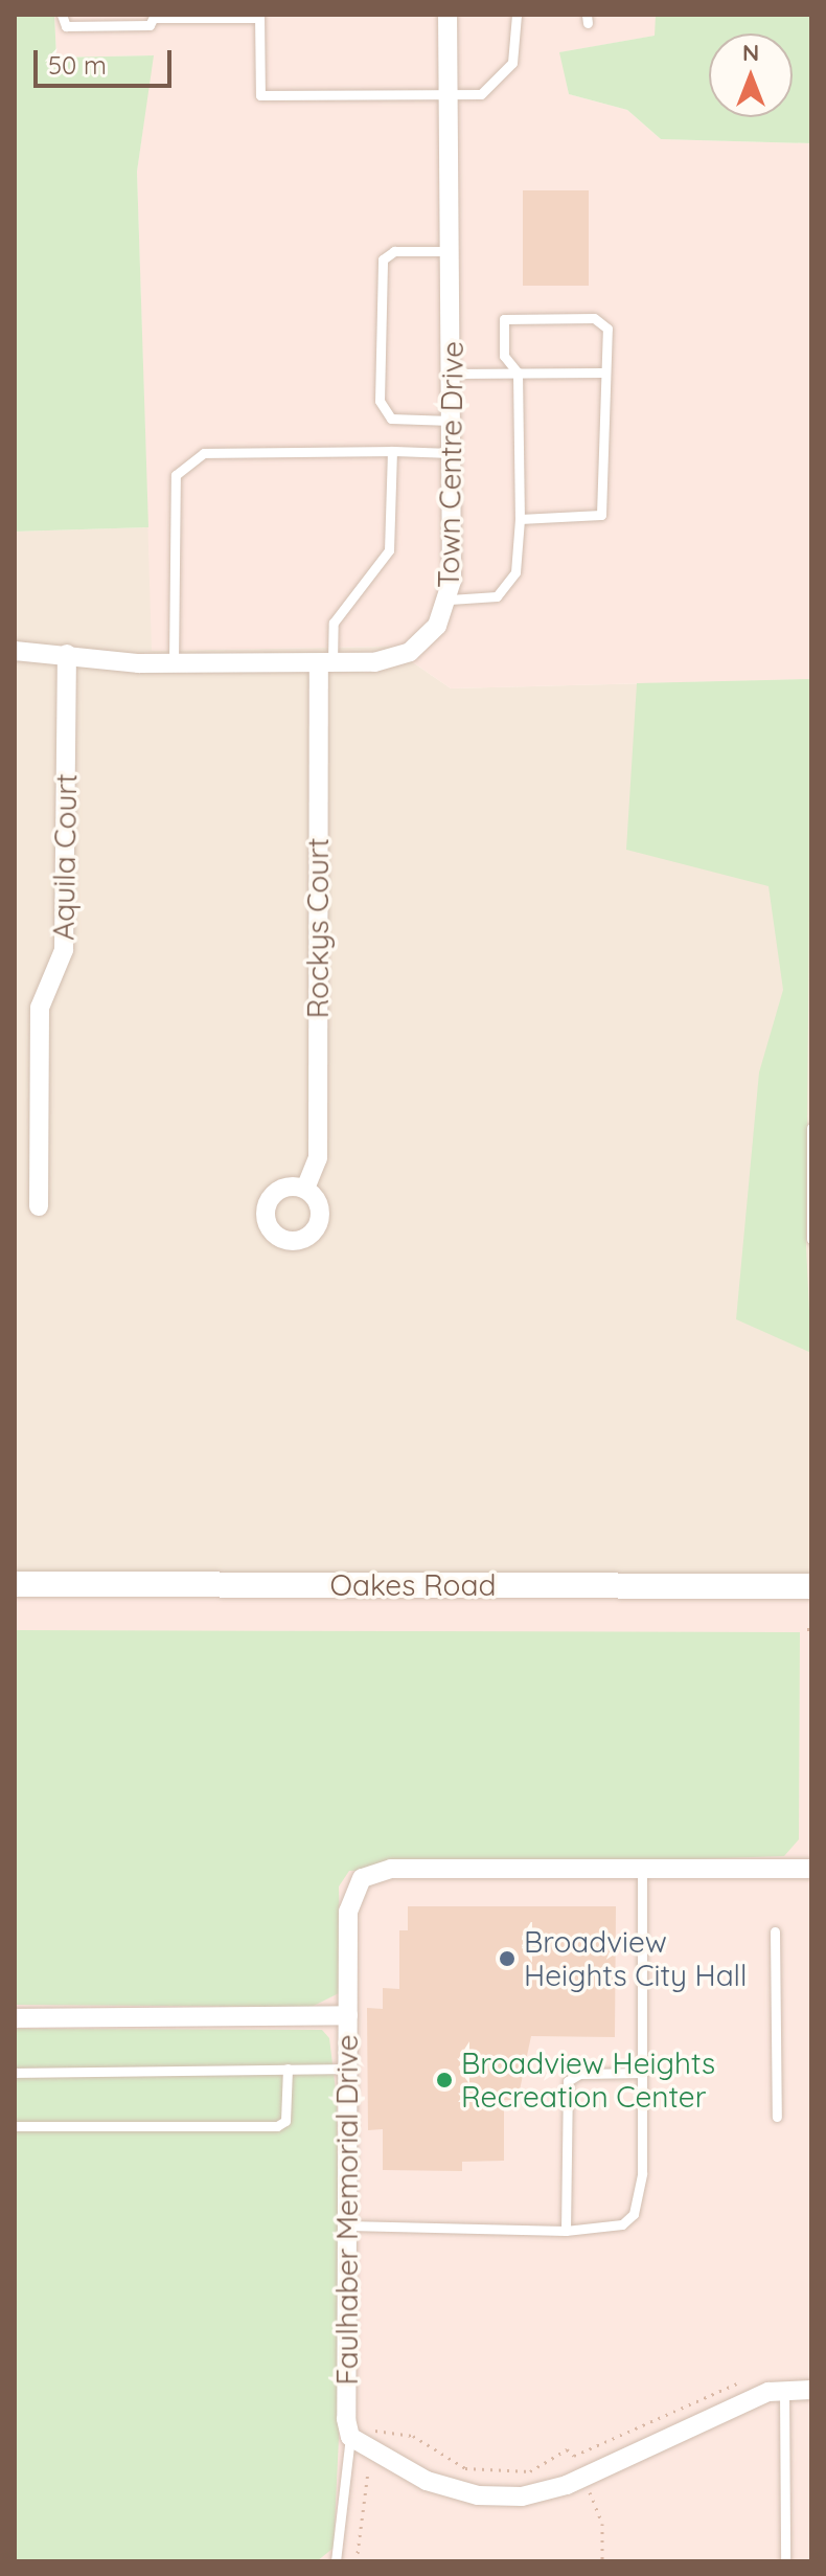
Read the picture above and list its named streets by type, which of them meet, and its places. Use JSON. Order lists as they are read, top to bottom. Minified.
{"streets":{"street":["Town Centre Drive","Aquila Court","Rockys Court","Oakes Road","Faulhaber Memorial Drive"]},"crossings":[["Town Centre Drive","Aquila Court"],["Town Centre Drive","Rockys Court"]],"places":["Broadview Heights City Hall","Broadview Heights Recreation Center"],"scale_bar":"50 m","north":"top"}
